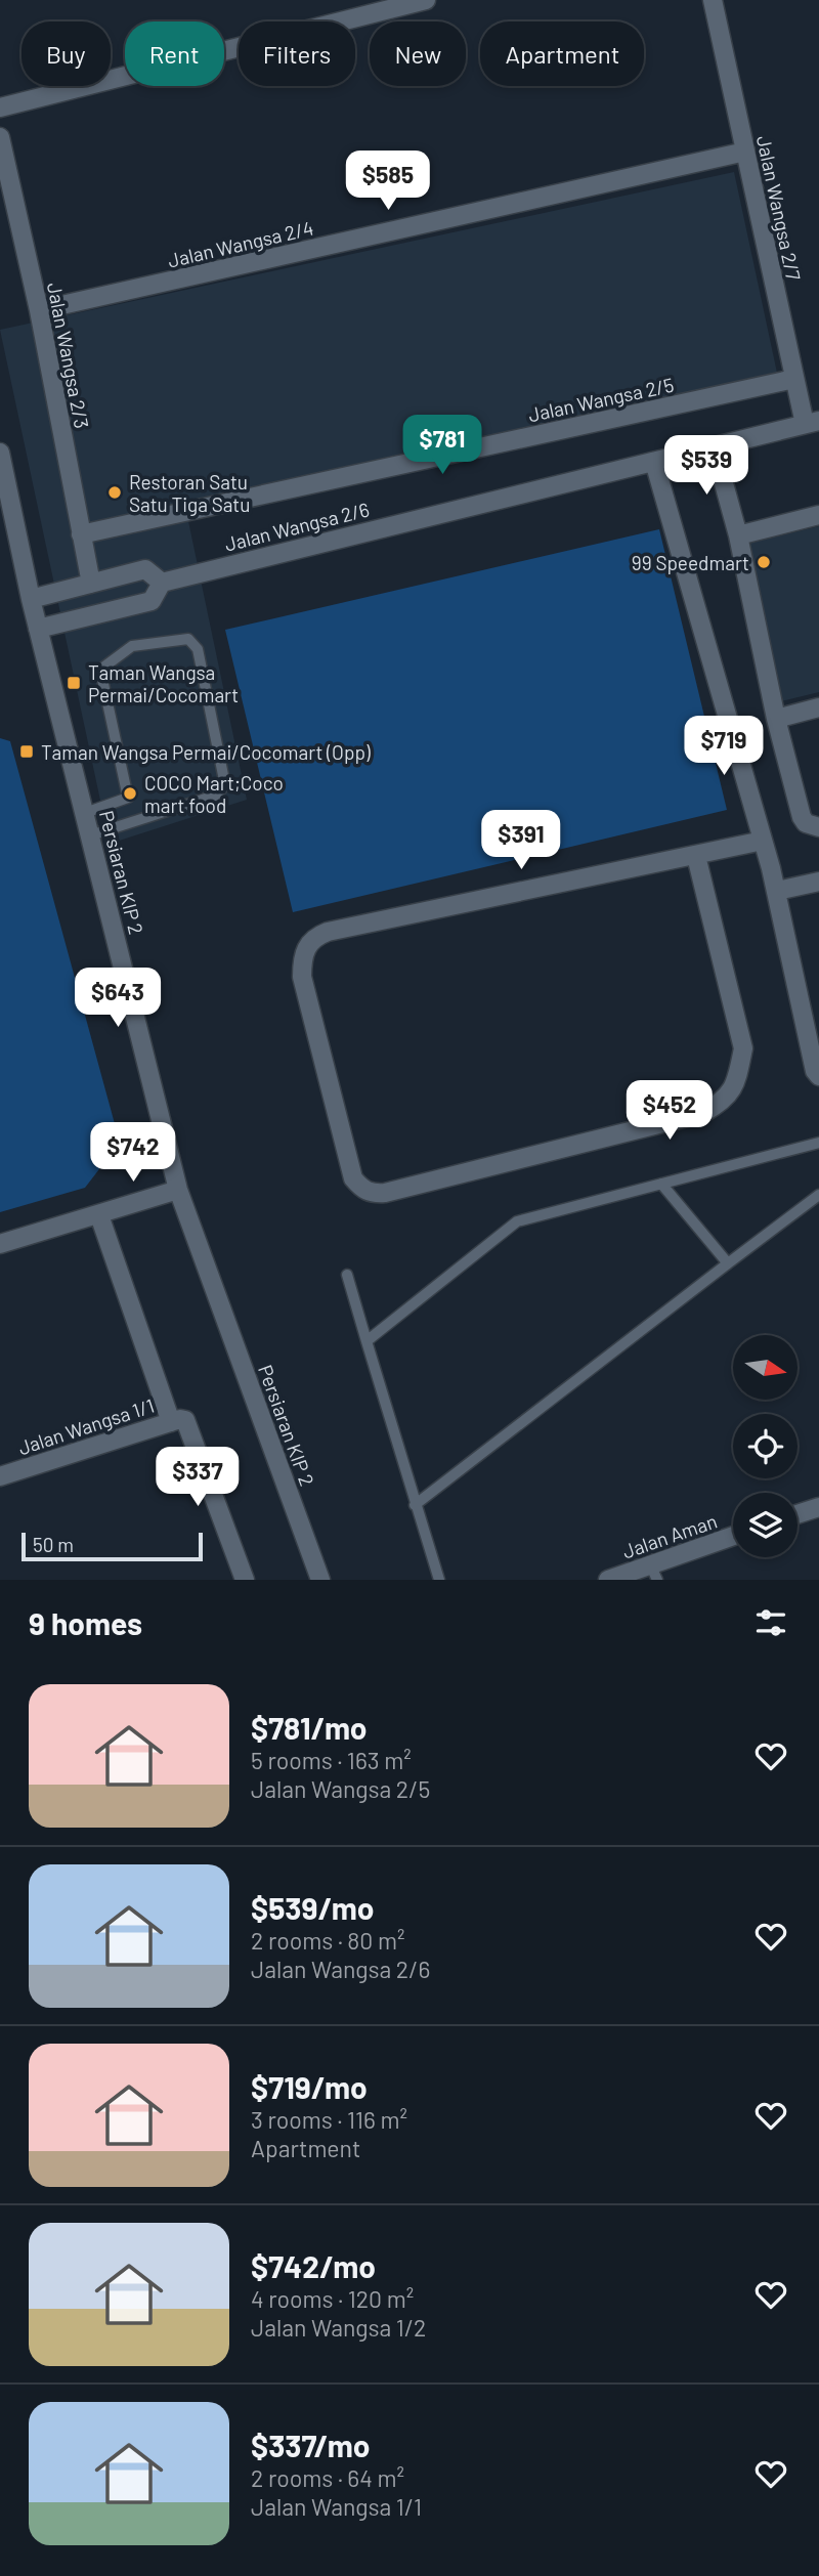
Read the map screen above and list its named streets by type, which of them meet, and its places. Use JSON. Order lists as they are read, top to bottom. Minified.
{"streets":{"street":["Jalan Wangsa 2/7","Jalan Wangsa 2/4","Jalan Wangsa 2/3","Jalan Wangsa 2/5","Jalan Wangsa 2/6","Persiaran KIP 2","Jalan Wangsa 1/1","Jalan Aman"]},"crossings":[["Jalan Wangsa 2/7","Jalan Wangsa 2/4"],["Jalan Wangsa 2/7","Jalan Wangsa 2/5"],["Jalan Wangsa 2/7","Jalan Wangsa 2/6"],["Jalan Wangsa 2/4","Jalan Wangsa 2/3"],["Jalan Wangsa 2/3","Jalan Wangsa 2/5"],["Jalan Wangsa 2/6","Persiaran KIP 2"]],"places":{"other":["Restoran Satu Satu Tiga Satu","99 Speedmart","COCO Mart;Coco mart food"],"transit":["Taman Wangsa Permai/Cocomart","Taman Wangsa Permai/Cocomart (Opp)"]},"scale_bar":"50 m","north":"right","page":{"chip":["Buy","Rent","Filters","New","Apartment"],"price":["$585","$781","$539","$719","$391","$643","$452","$742","$337"],"scale":"50 m","heading":"9 homes","list":[{"name":"$781/mo","note":"5 rooms · 163 m² · Jalan Wangsa 2/5"},{"name":"$539/mo","note":"2 rooms · 80 m² · Jalan Wangsa 2/6"},{"name":"$719/mo","note":"3 rooms · 116 m² · Apartment"},{"name":"$742/mo","note":"4 rooms · 120 m² · Jalan Wangsa 1/2"},{"name":"$337/mo","note":"2 rooms · 64 m² · Jalan Wangsa 1/1"}]}}
